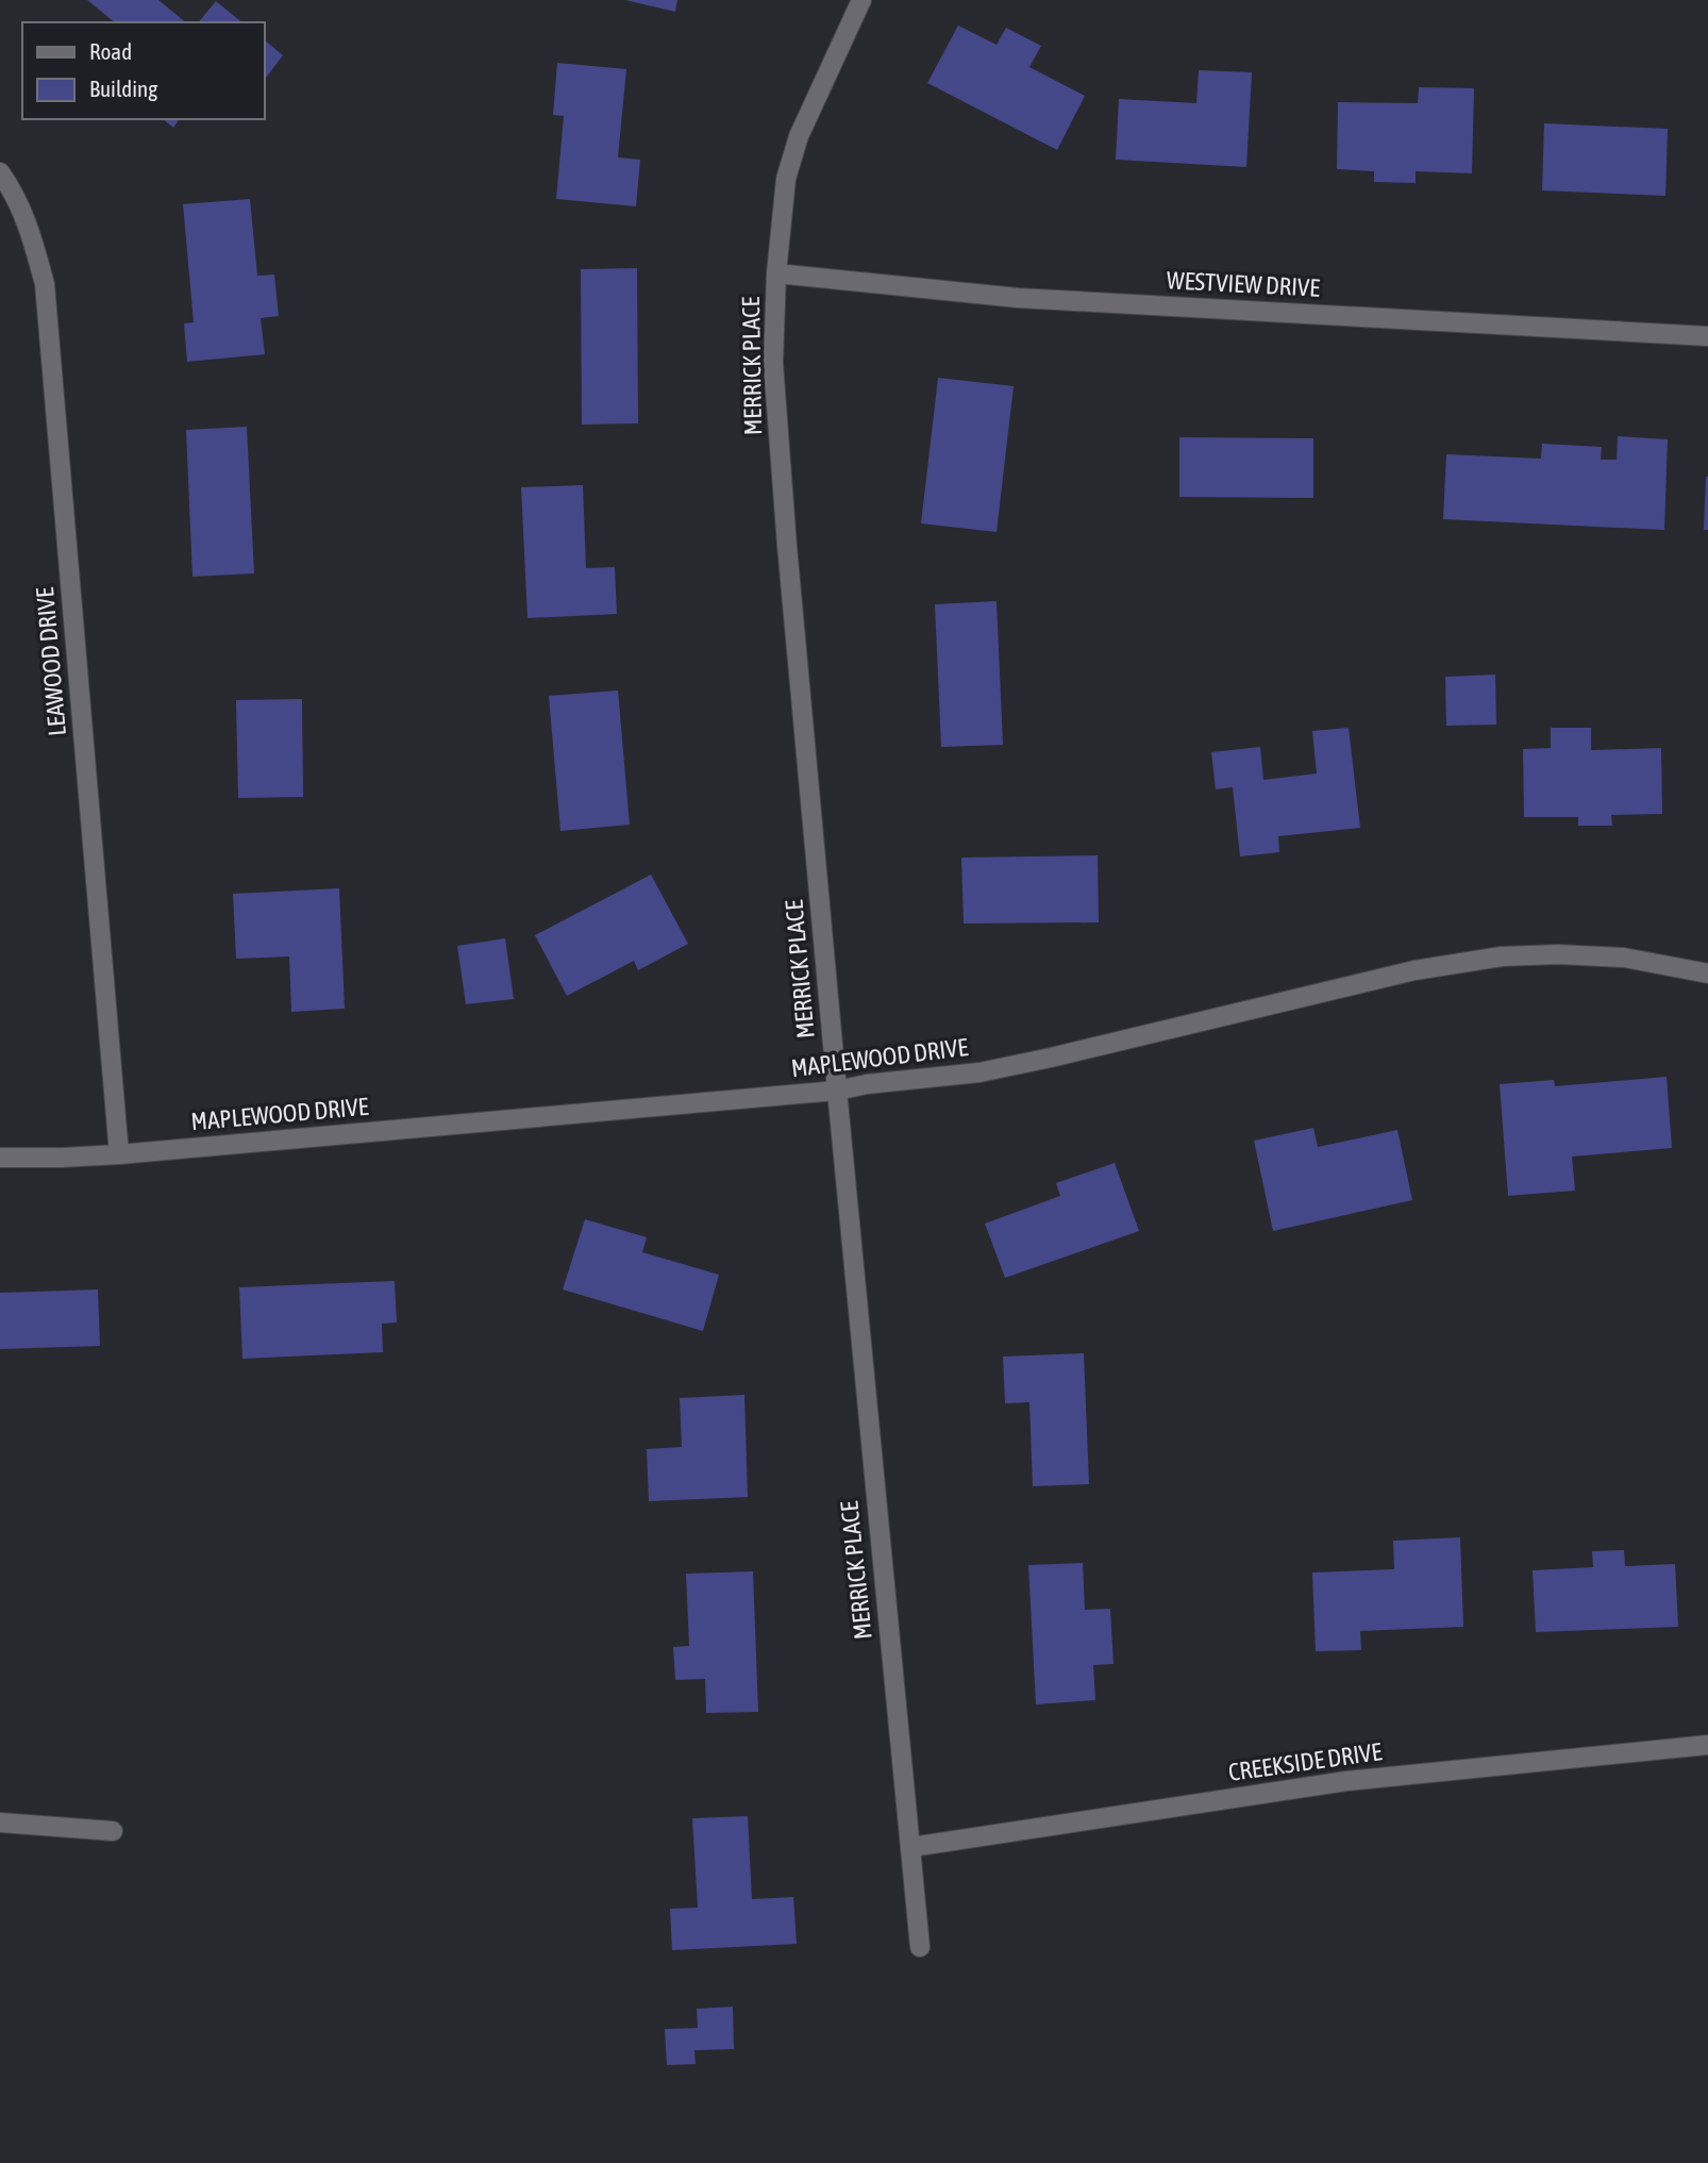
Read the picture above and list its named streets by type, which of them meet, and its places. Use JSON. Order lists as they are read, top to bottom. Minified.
{"streets":{"street":["WESTVIEW DRIVE","MERRICK PLACE","LEAWOOD DRIVE","MAPLEWOOD DRIVE","CREEKSIDE DRIVE"]},"crossings":[["WESTVIEW DRIVE","MERRICK PLACE"],["MERRICK PLACE","MAPLEWOOD DRIVE"],["MERRICK PLACE","CREEKSIDE DRIVE"],["LEAWOOD DRIVE","MAPLEWOOD DRIVE"]],"legend":["Road","Building"]}
